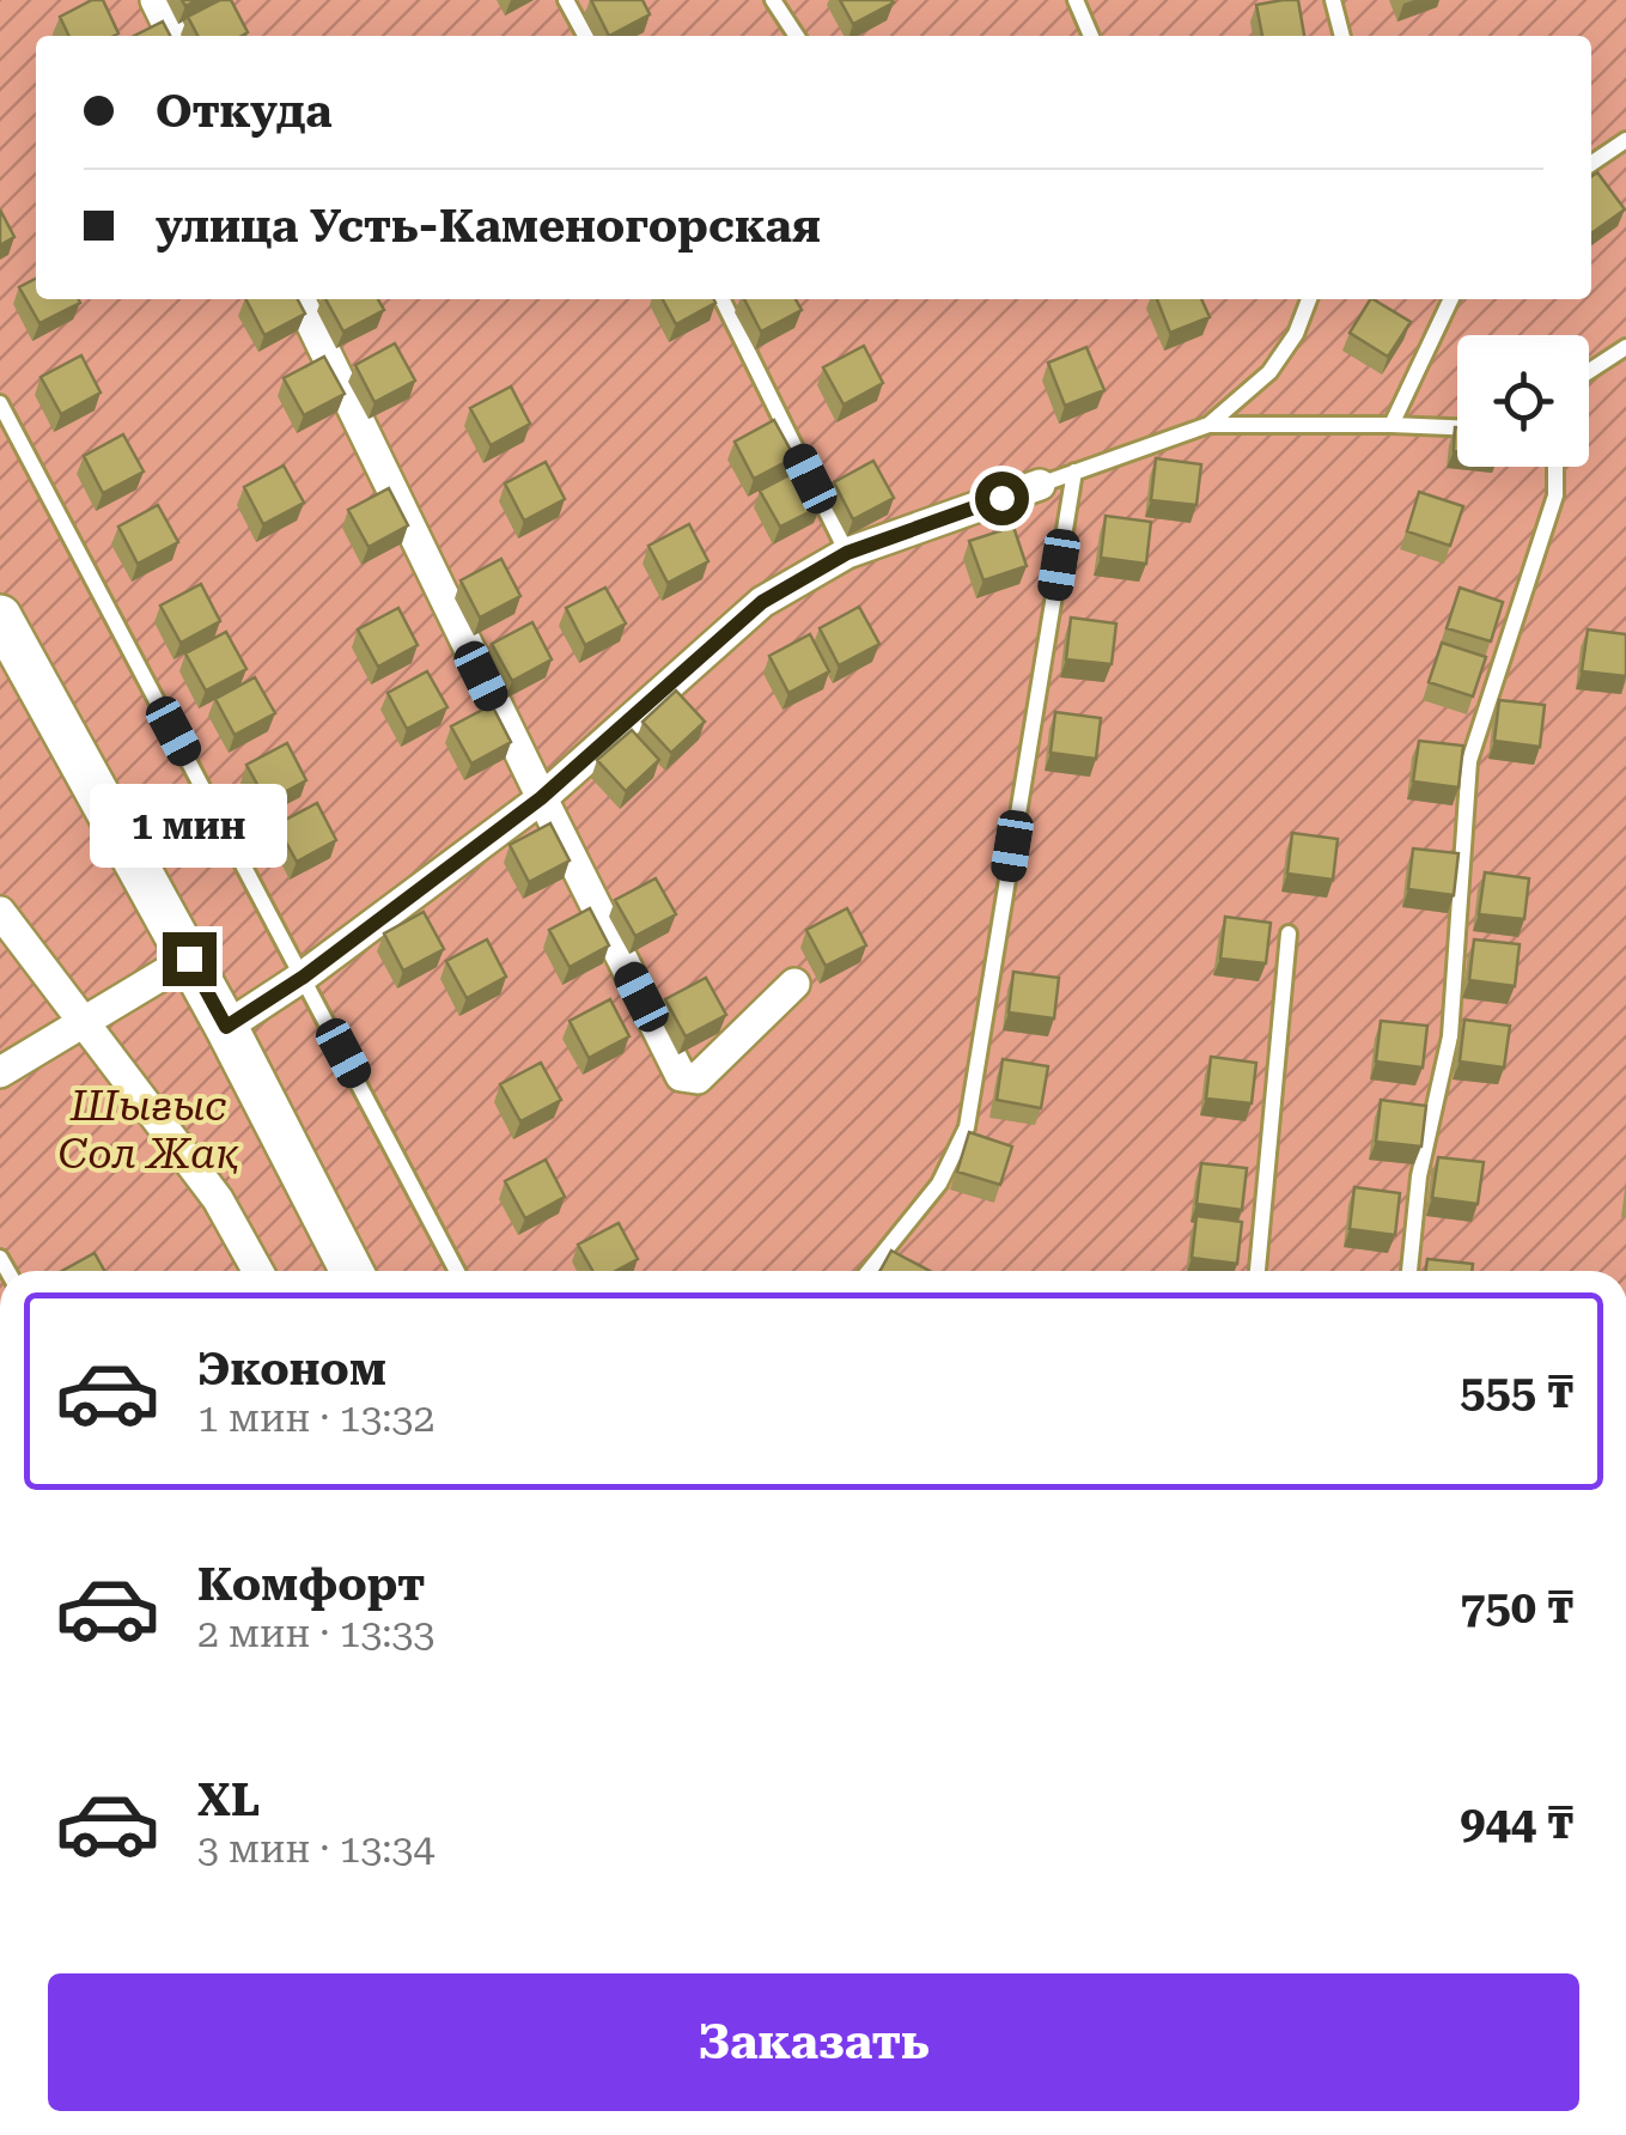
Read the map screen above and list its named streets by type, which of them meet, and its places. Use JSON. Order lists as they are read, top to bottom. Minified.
{"parks":["Шығыс Сол Жақ"],"page":{"banner":["Откуда","улица Усть-Каменогорская"],"bubble":"1 мин","list":[{"name":"Эконом","note":"1 мин · 13:32","value":"555 ₸"},{"name":"Комфорт","note":"2 мин · 13:33","value":"750 ₸"},{"name":"XL","note":"3 мин · 13:34","value":"944 ₸"}],"buttons":"Заказать"}}
